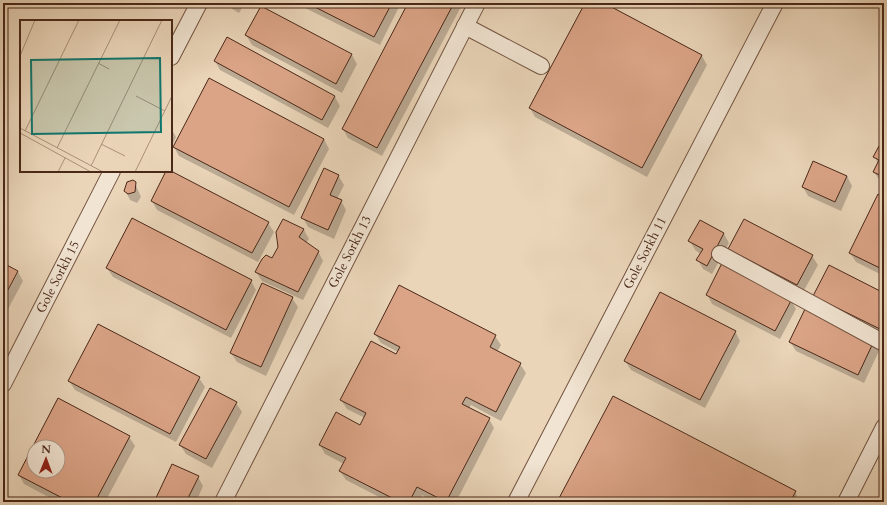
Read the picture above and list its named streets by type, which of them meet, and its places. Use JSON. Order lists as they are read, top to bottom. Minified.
{"streets":{"street":["Gole Sorkh 13","Gole Sorkh 11","Gole Sorkh 15"]},"north":"top"}
